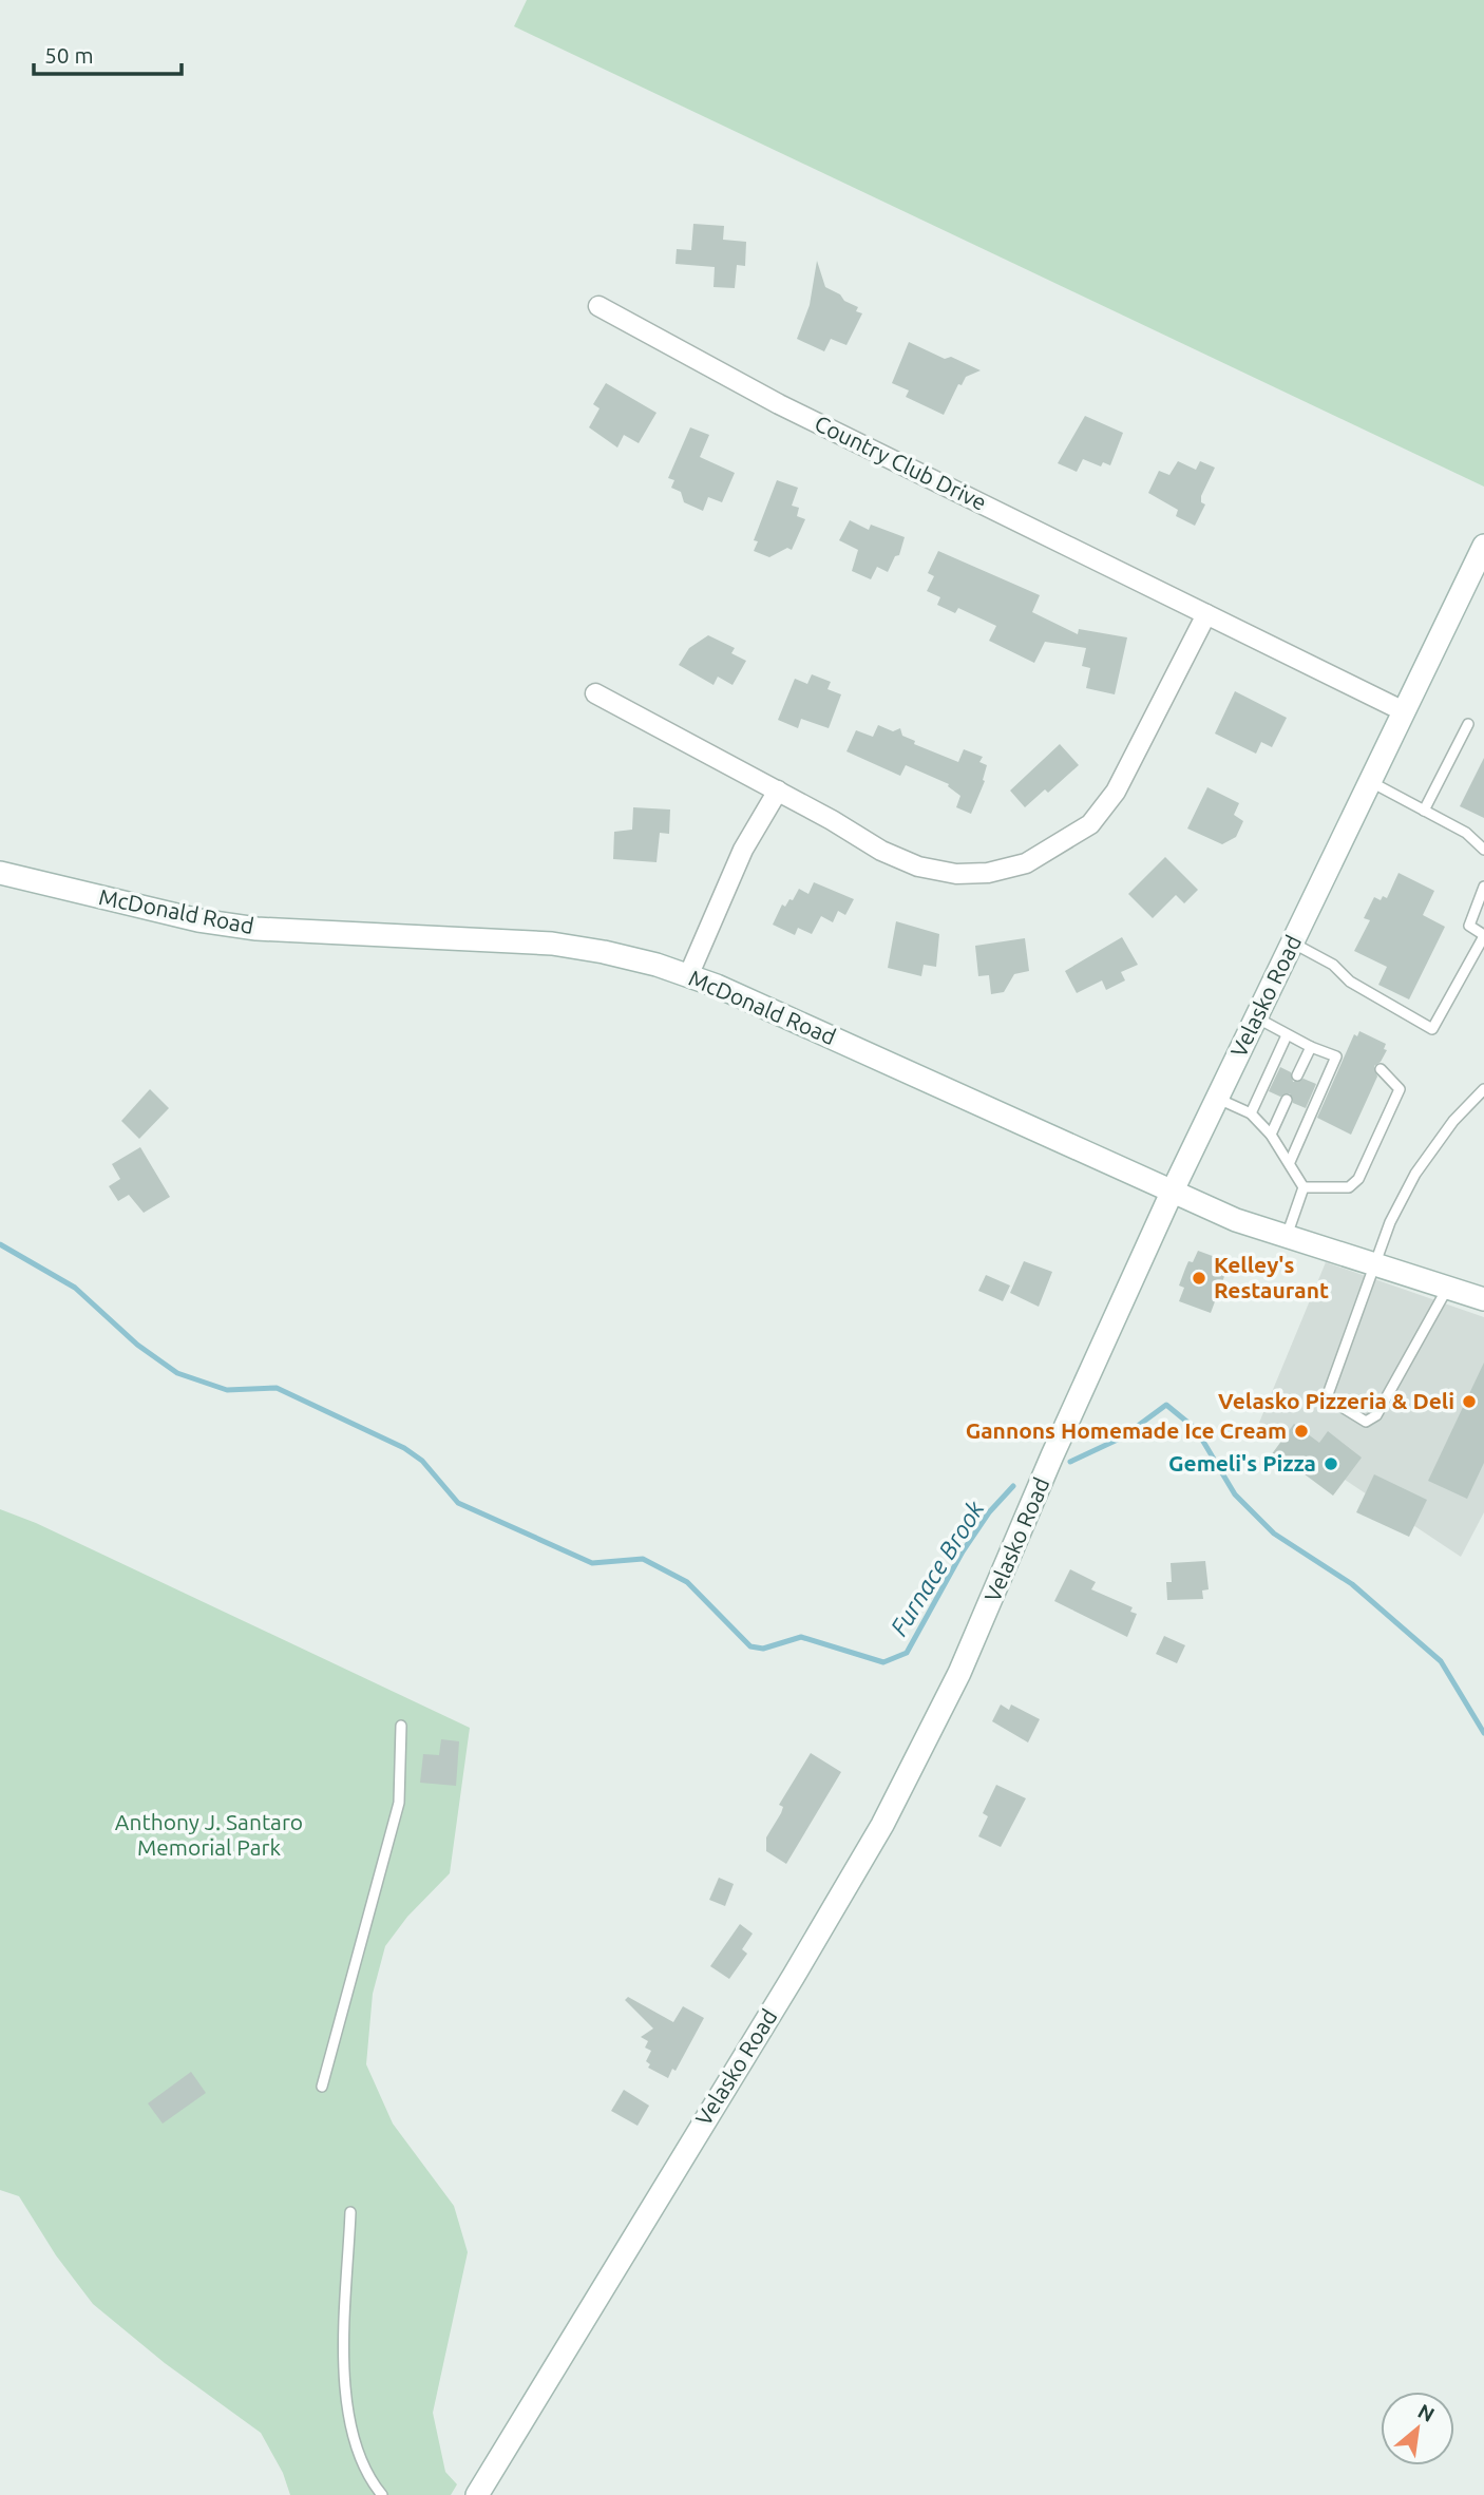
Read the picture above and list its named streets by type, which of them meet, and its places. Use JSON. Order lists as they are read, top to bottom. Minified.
{"streets":{"street":["Country Club Drive","McDonald Road","Velasko Road"]},"crossings":[["Country Club Drive","Velasko Road"],["McDonald Road","Velasko Road"]],"water":["Furnace Brook"],"parks":["Anthony J. Santaro Memorial Park"],"places":["Kelley's Restaurant","Velasko Pizzeria & Deli","Gannons Homemade Ice Cream","Gemeli's Pizza"],"scale_bar":"50 m","north":"top right"}
